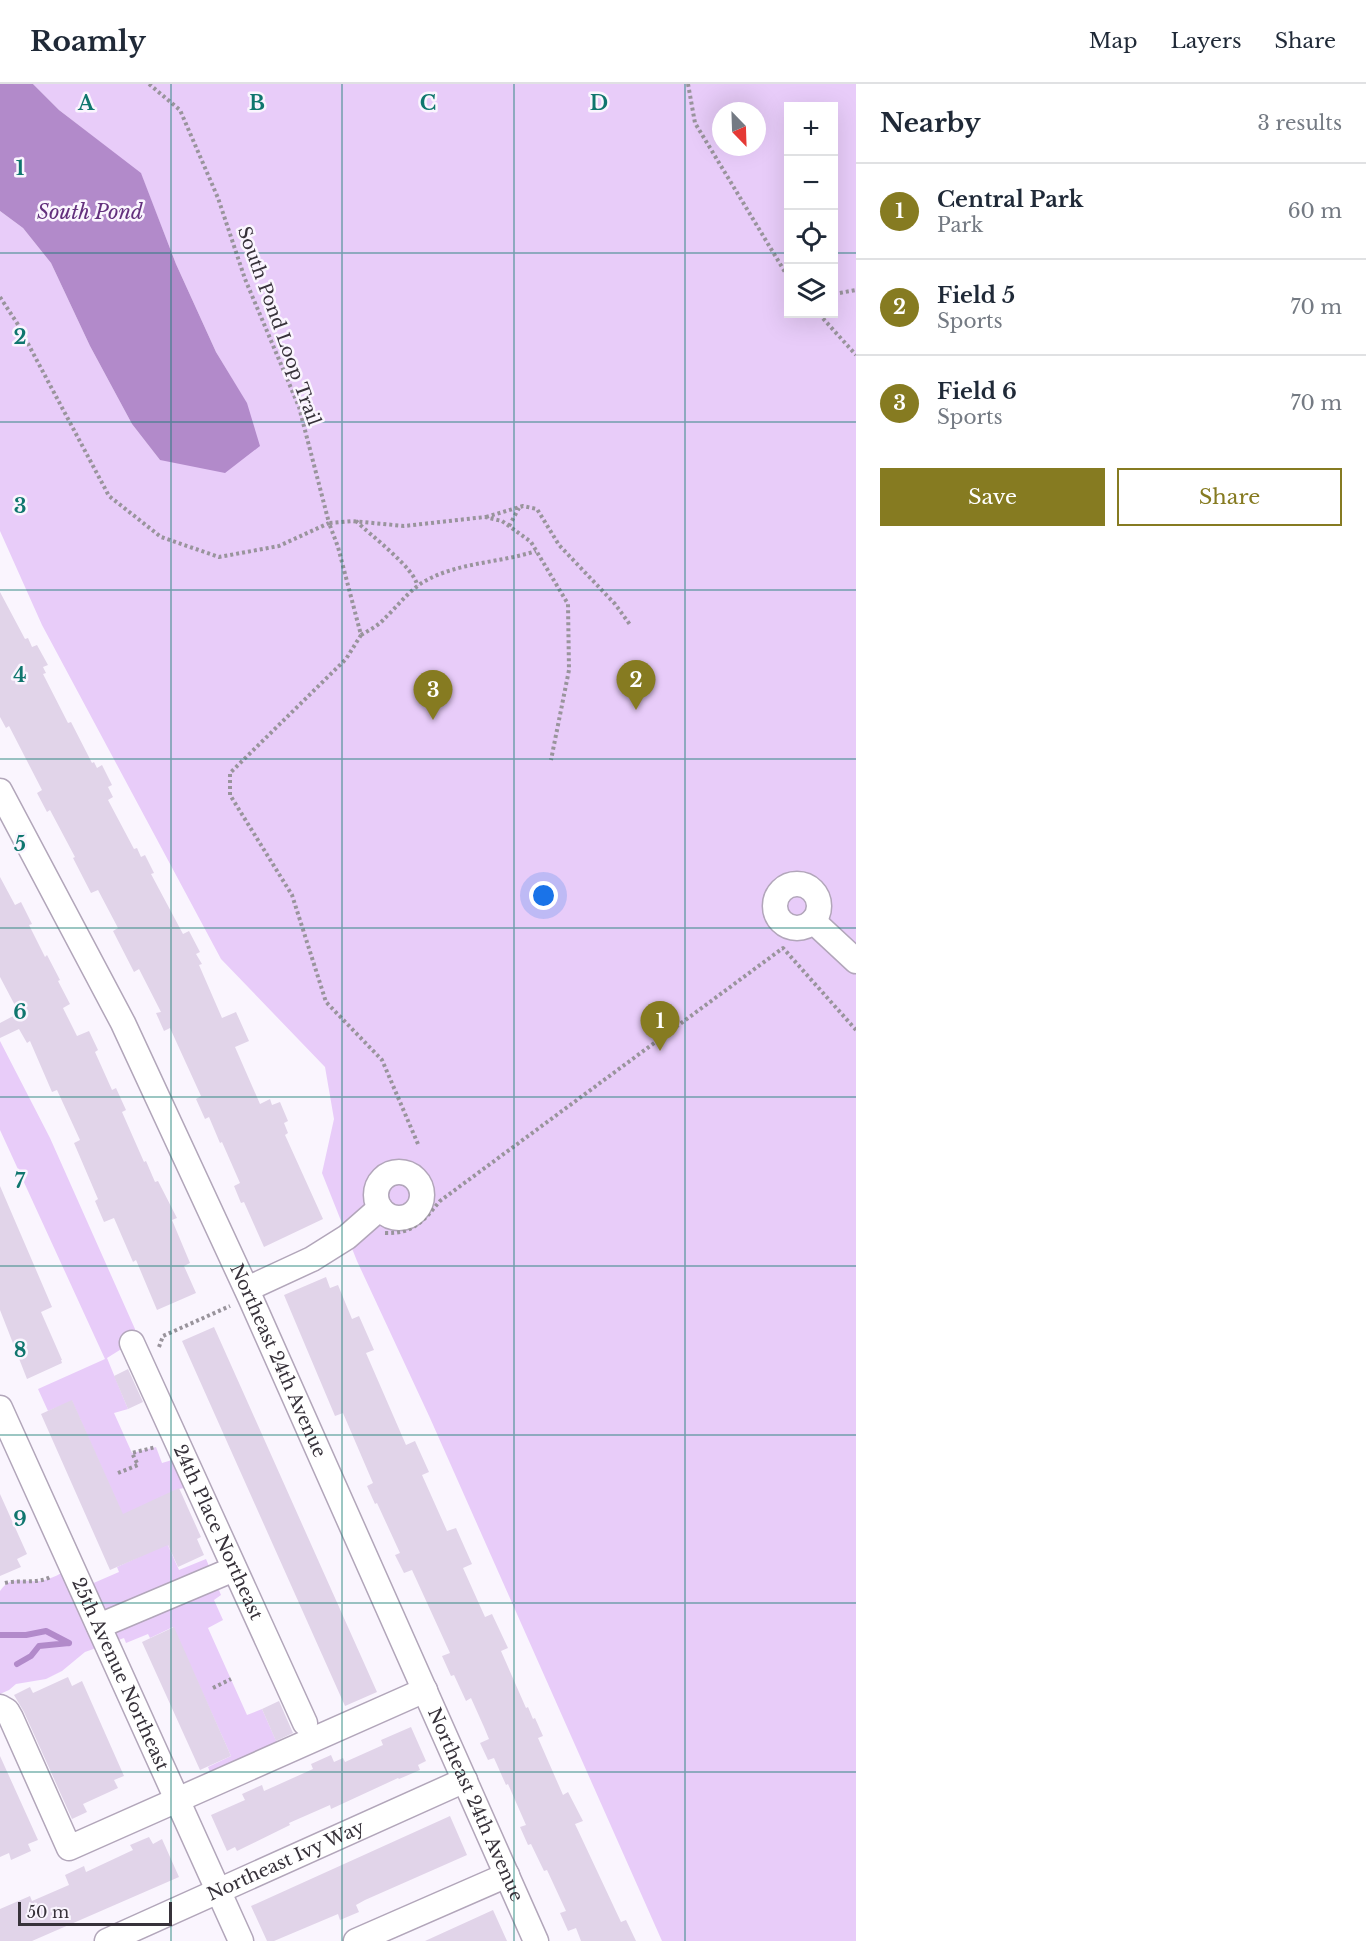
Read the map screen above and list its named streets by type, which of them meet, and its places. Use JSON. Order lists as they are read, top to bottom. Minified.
{"streets":{"street":["Northeast 24th Avenue","24th Place Northeast","25th Avenue Northeast","Northeast Ivy Way"],"path":["South Pond Loop Trail"]},"crossings":[["Northeast 24th Avenue","Northeast Ivy Way"],["25th Avenue Northeast","Northeast Ivy Way"]],"water":["South Pond"],"scale_bar":"50 m","north":"bottom right","page":{"header":"Roamly","nav":["Map","Layers","Share"],"heading":["Nearby","3 results"],"map_buttons":["+","−"],"list":[{"mark":"1","name":"Central Park","note":"Park","value":"60 m"},{"mark":"2","name":"Field 5","note":"Sports","value":"70 m"},{"mark":"3","name":"Field 6","note":"Sports","value":"70 m"}],"buttons":["Save","Share"],"pins":["2","3","1"],"scale":"50 m"},"grid":{"columns":["A","B","C","D"],"rows":["1","2","3","4","5","6","7","8","9"]}}
